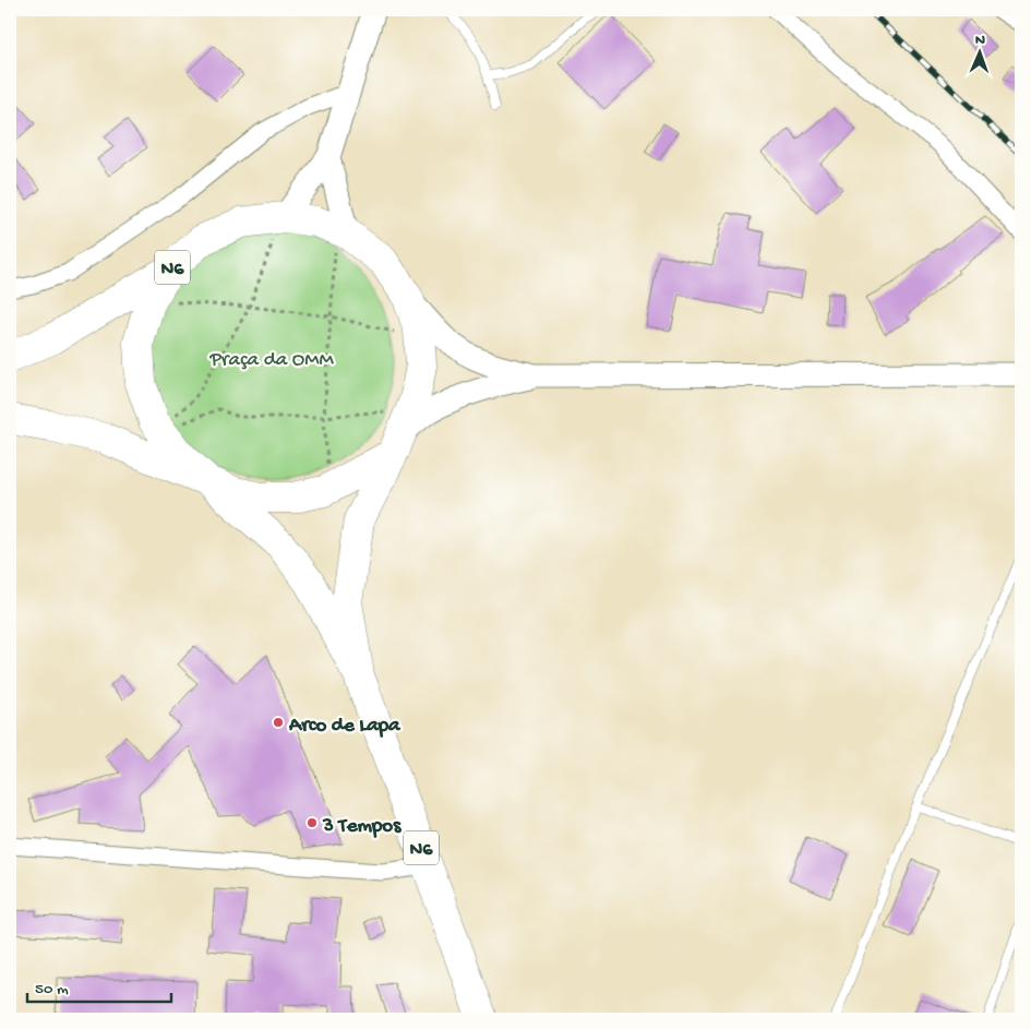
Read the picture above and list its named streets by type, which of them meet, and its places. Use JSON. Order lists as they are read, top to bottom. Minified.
{"streets":{"highway":["N6"]},"parks":["Praça da OMM"],"places":["Arco de Lapa","3 Tempos"],"scale_bar":"50 m","north":"top"}
